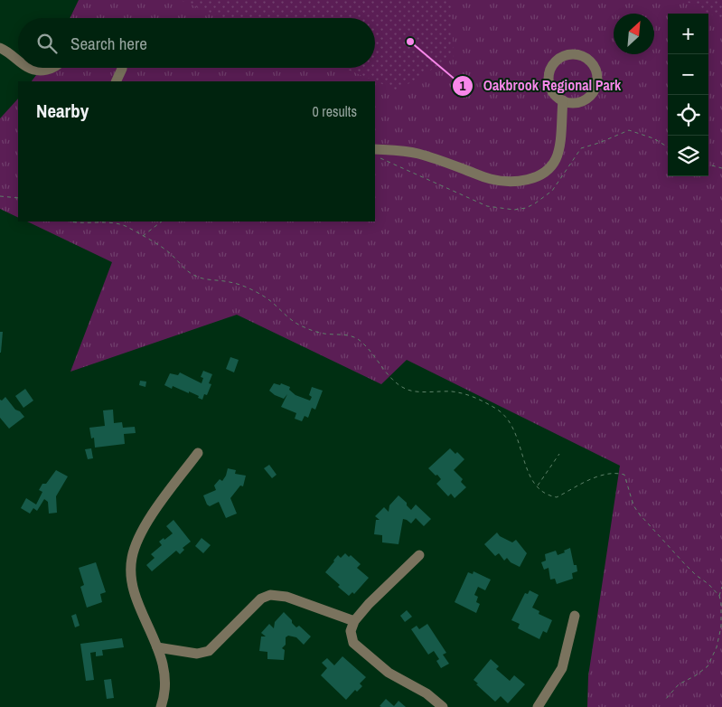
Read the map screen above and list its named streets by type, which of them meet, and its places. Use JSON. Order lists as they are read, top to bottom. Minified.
{"places":["Oakbrook Regional Park"],"north":"top right","page":{"map_buttons":["+","−"],"search":"Search here","heading":["Nearby","0 results"]}}
